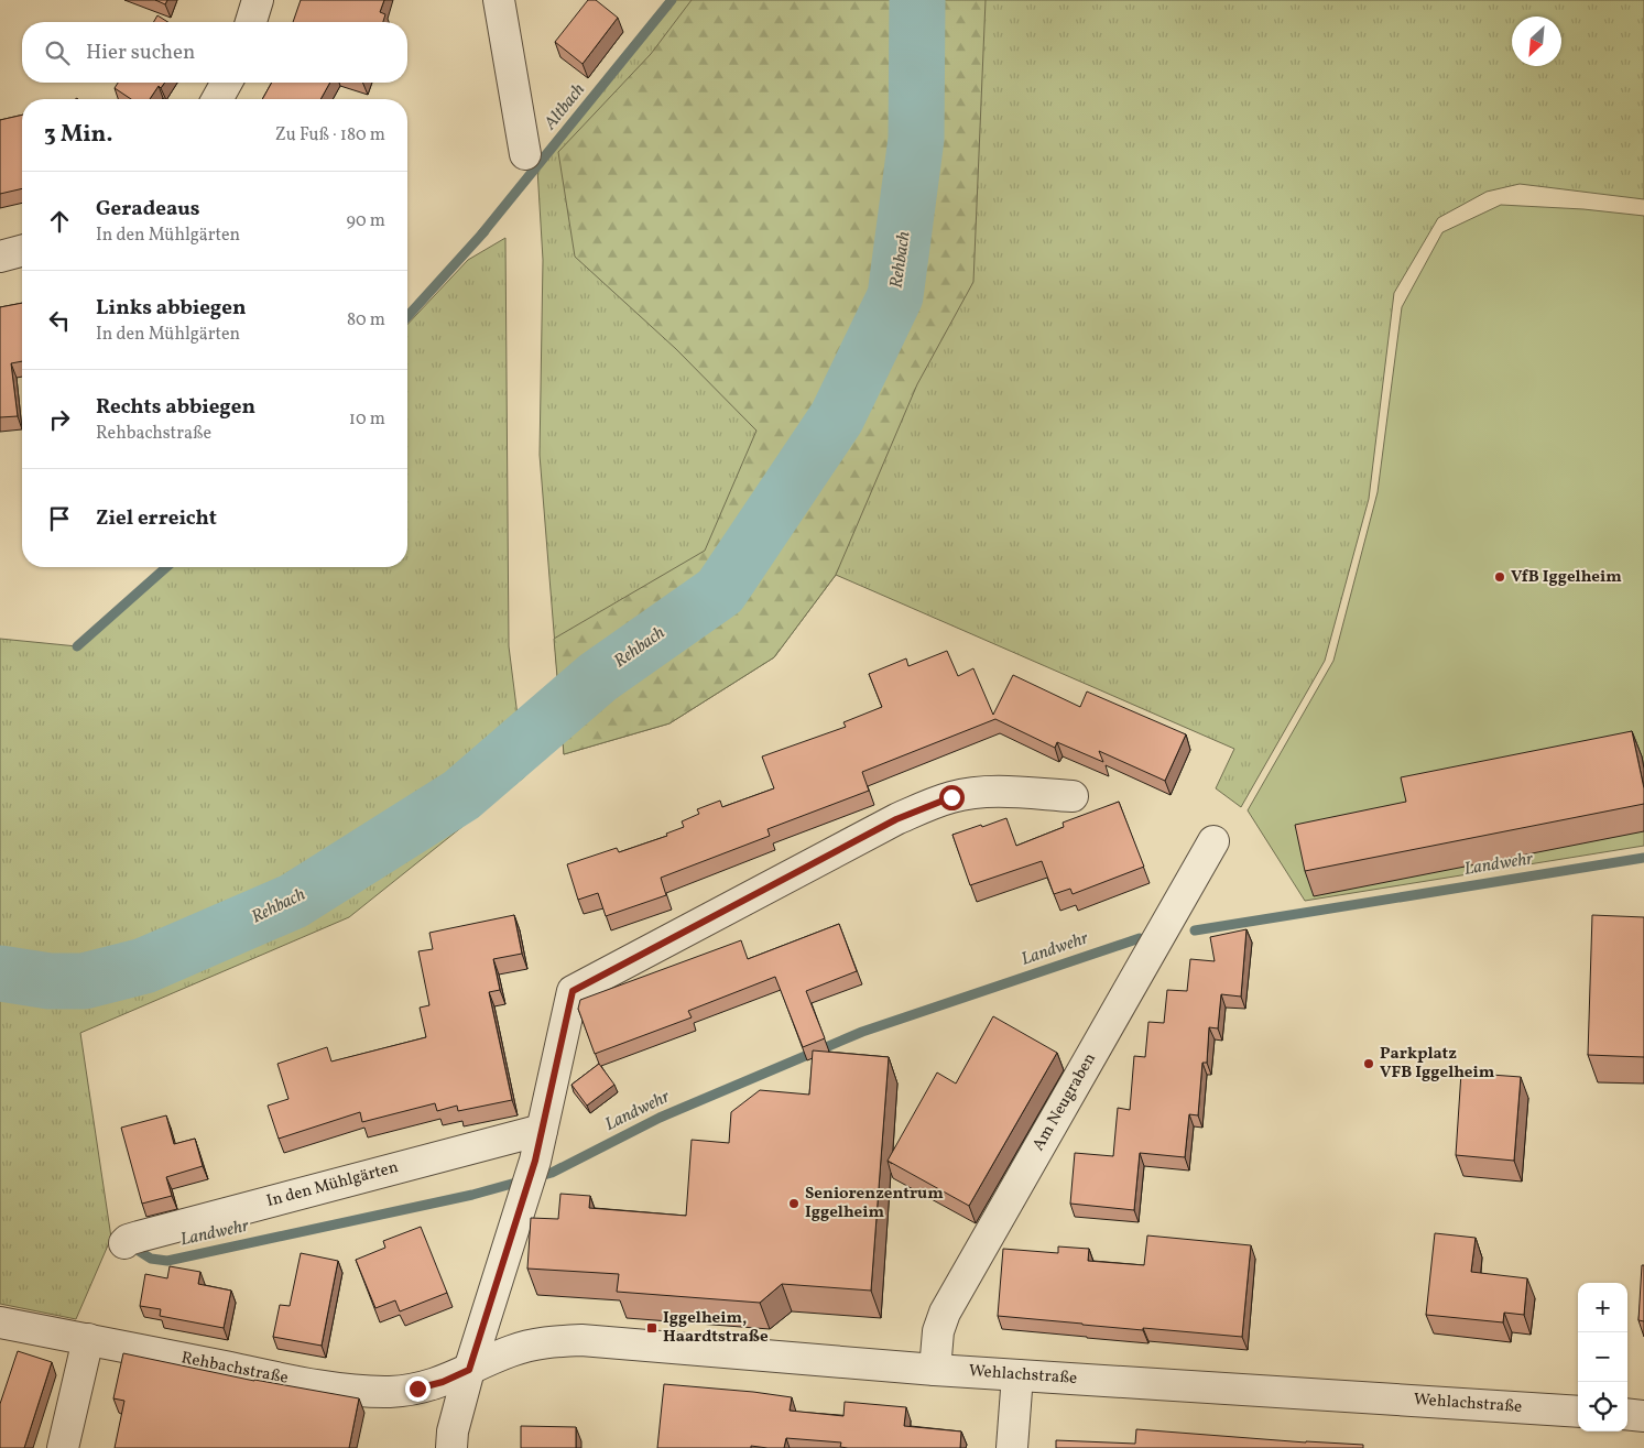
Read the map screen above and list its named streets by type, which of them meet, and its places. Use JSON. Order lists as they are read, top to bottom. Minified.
{"streets":{"street":["Am Neugraben","In den Mühlgärten","Rehbachstraße","Wehlachstraße"]},"crossings":[["Am Neugraben","Wehlachstraße"],["Rehbachstraße","Wehlachstraße"]],"water":["Altbach","Rehbach","Landwehr"],"places":{"other":["VfB Iggelheim","Parkplatz VFB Iggelheim","Seniorenzentrum Iggelheim"],"transit":["Iggelheim, Haardtstraße"]},"north":"bottom left","page":{"search":"Hier suchen","heading":["3 Min.","Zu Fuß · 180 m"],"list":[["Geradeaus","In den Mühlgärten","90 m"],["Links abbiegen","In den Mühlgärten","80 m"],["Rechts abbiegen","Rehbachstraße","10 m"],"Ziel erreicht"],"map_buttons":["+","−"]}}
